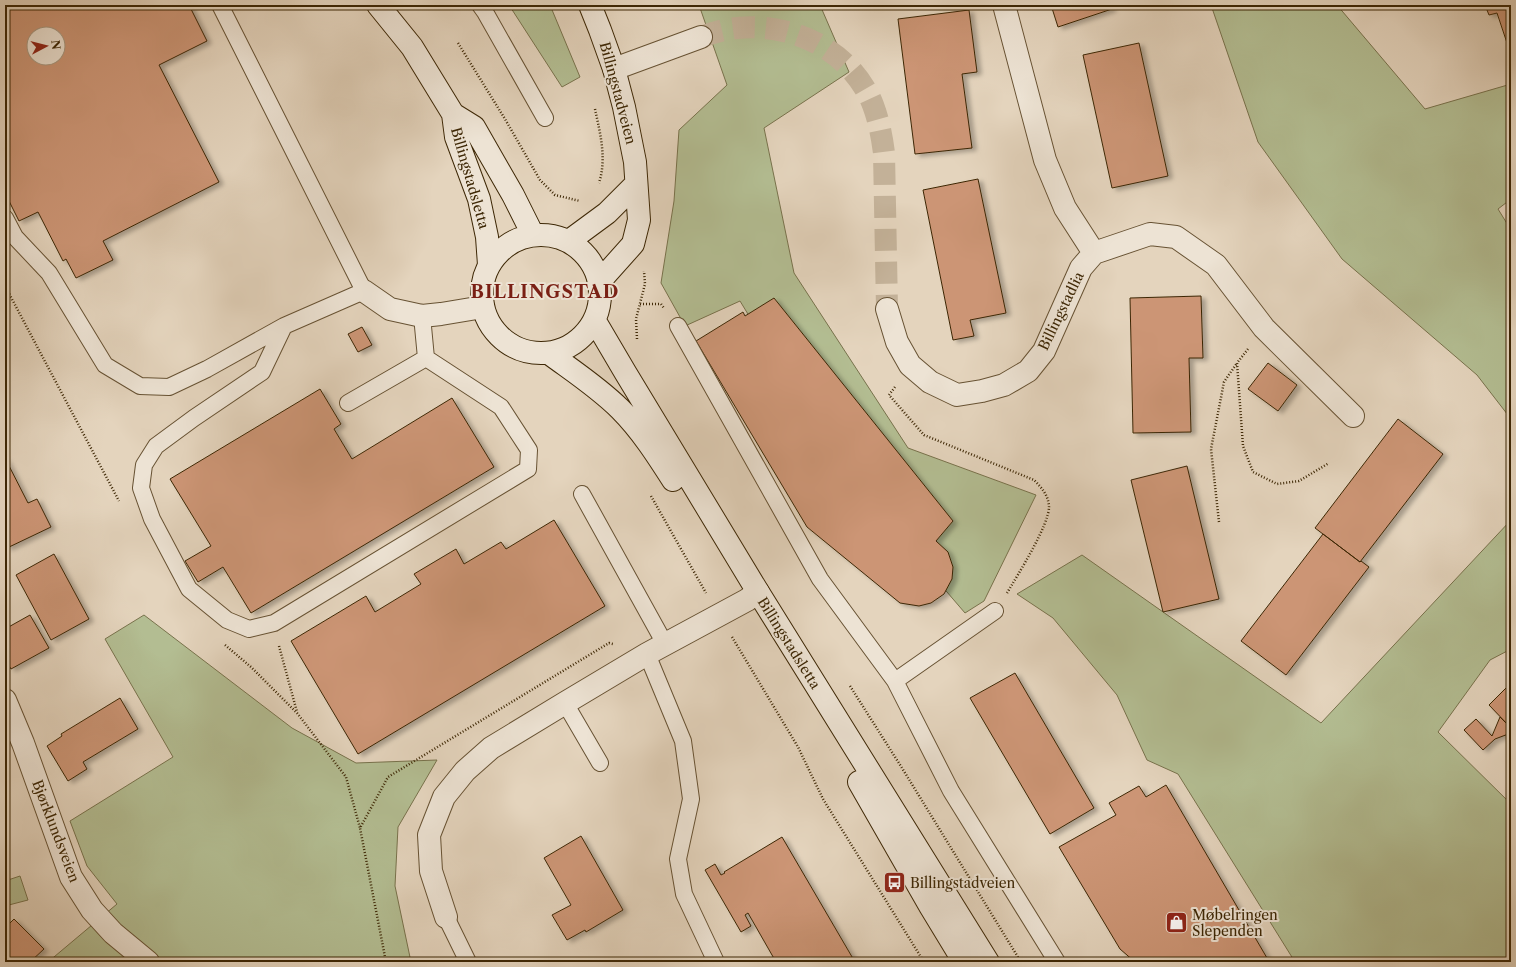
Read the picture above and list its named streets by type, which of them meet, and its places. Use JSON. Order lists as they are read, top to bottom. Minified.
{"streets":{"main road":["Billingstadveien","Billingstadsletta","Billingstadlia","Bjørklundsveien"]},"crossings":[["Billingstadveien","Billingstadsletta"]],"districts":["BILLINGSTAD"],"places":{"bus stop":["Billingstadveien"],"shop":["Møbelringen Slependen"]},"north":"right"}
